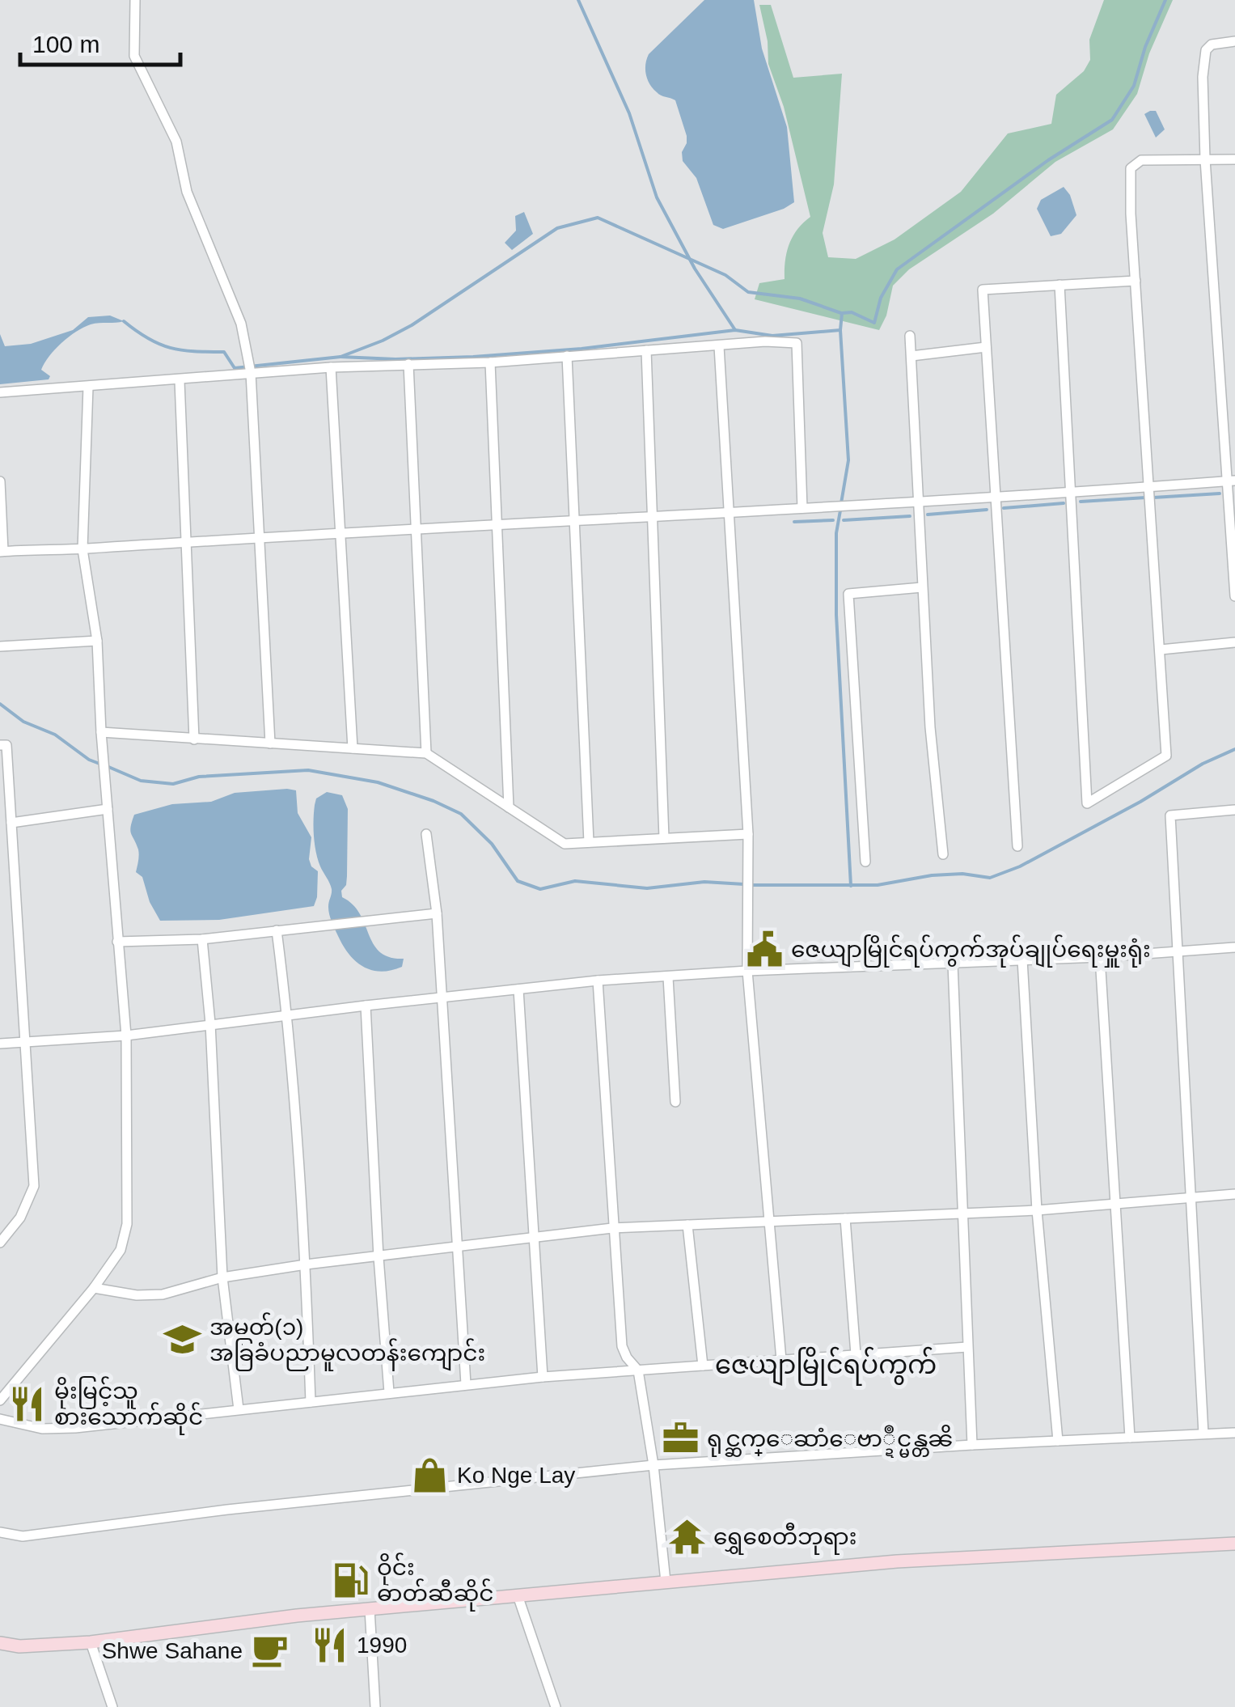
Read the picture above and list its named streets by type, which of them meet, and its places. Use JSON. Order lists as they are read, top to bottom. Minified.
{"districts":["ဇေယျာမြိုင်ရပ်ကွက်"],"places":{"public building":["ဇေယျာမြိုင်ရပ်ကွက်အုပ်ချုပ်ရေးမှူးရုံး"],"school or university":["အမှတ်(၁) အခြခံပညာမူလတန်းကျောင်း"],"restaurant":["မိုးမြင့်သူ စားသောက်ဆိုင်","1990"],"office":["ရုင္ဆက္ေဆာံေဗာ္ဍဳင္မန္တၼိ"],"shop":["Ko Nge Lay"],"temple":["ရွှေစေတီဘုရား"],"fuel station":["ဝိုင်း ဓာတ်ဆီဆိုင်"],"cafe":["Shwe Sahane"]},"scale_bar":"100 m"}
